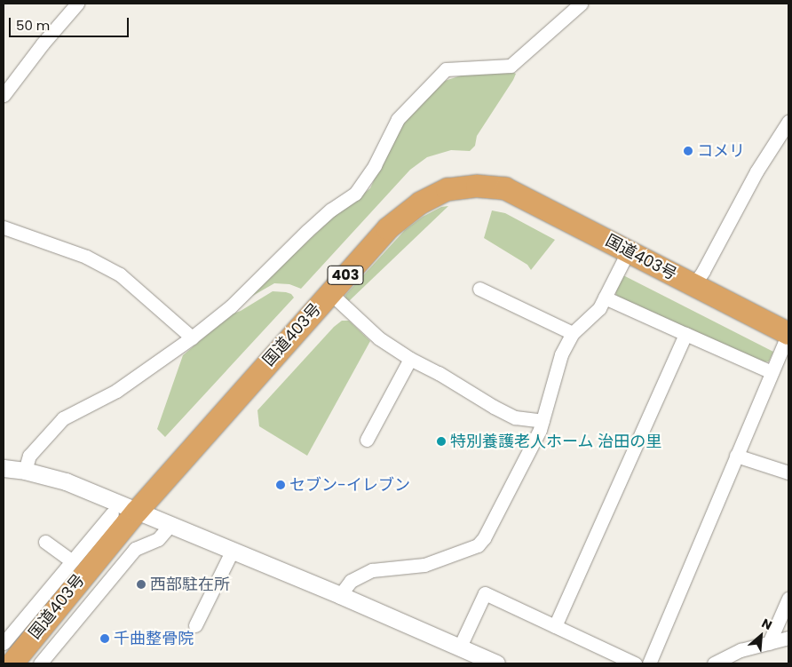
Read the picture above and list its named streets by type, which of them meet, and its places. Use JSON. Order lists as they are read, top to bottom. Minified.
{"streets":{"highway":["国道403号","403"]},"places":["コメリ","特別養護老人ホーム 治田の里","セブン-イレブン","西部駐在所","千曲整骨院"],"scale_bar":"50 m","north":"top right"}
